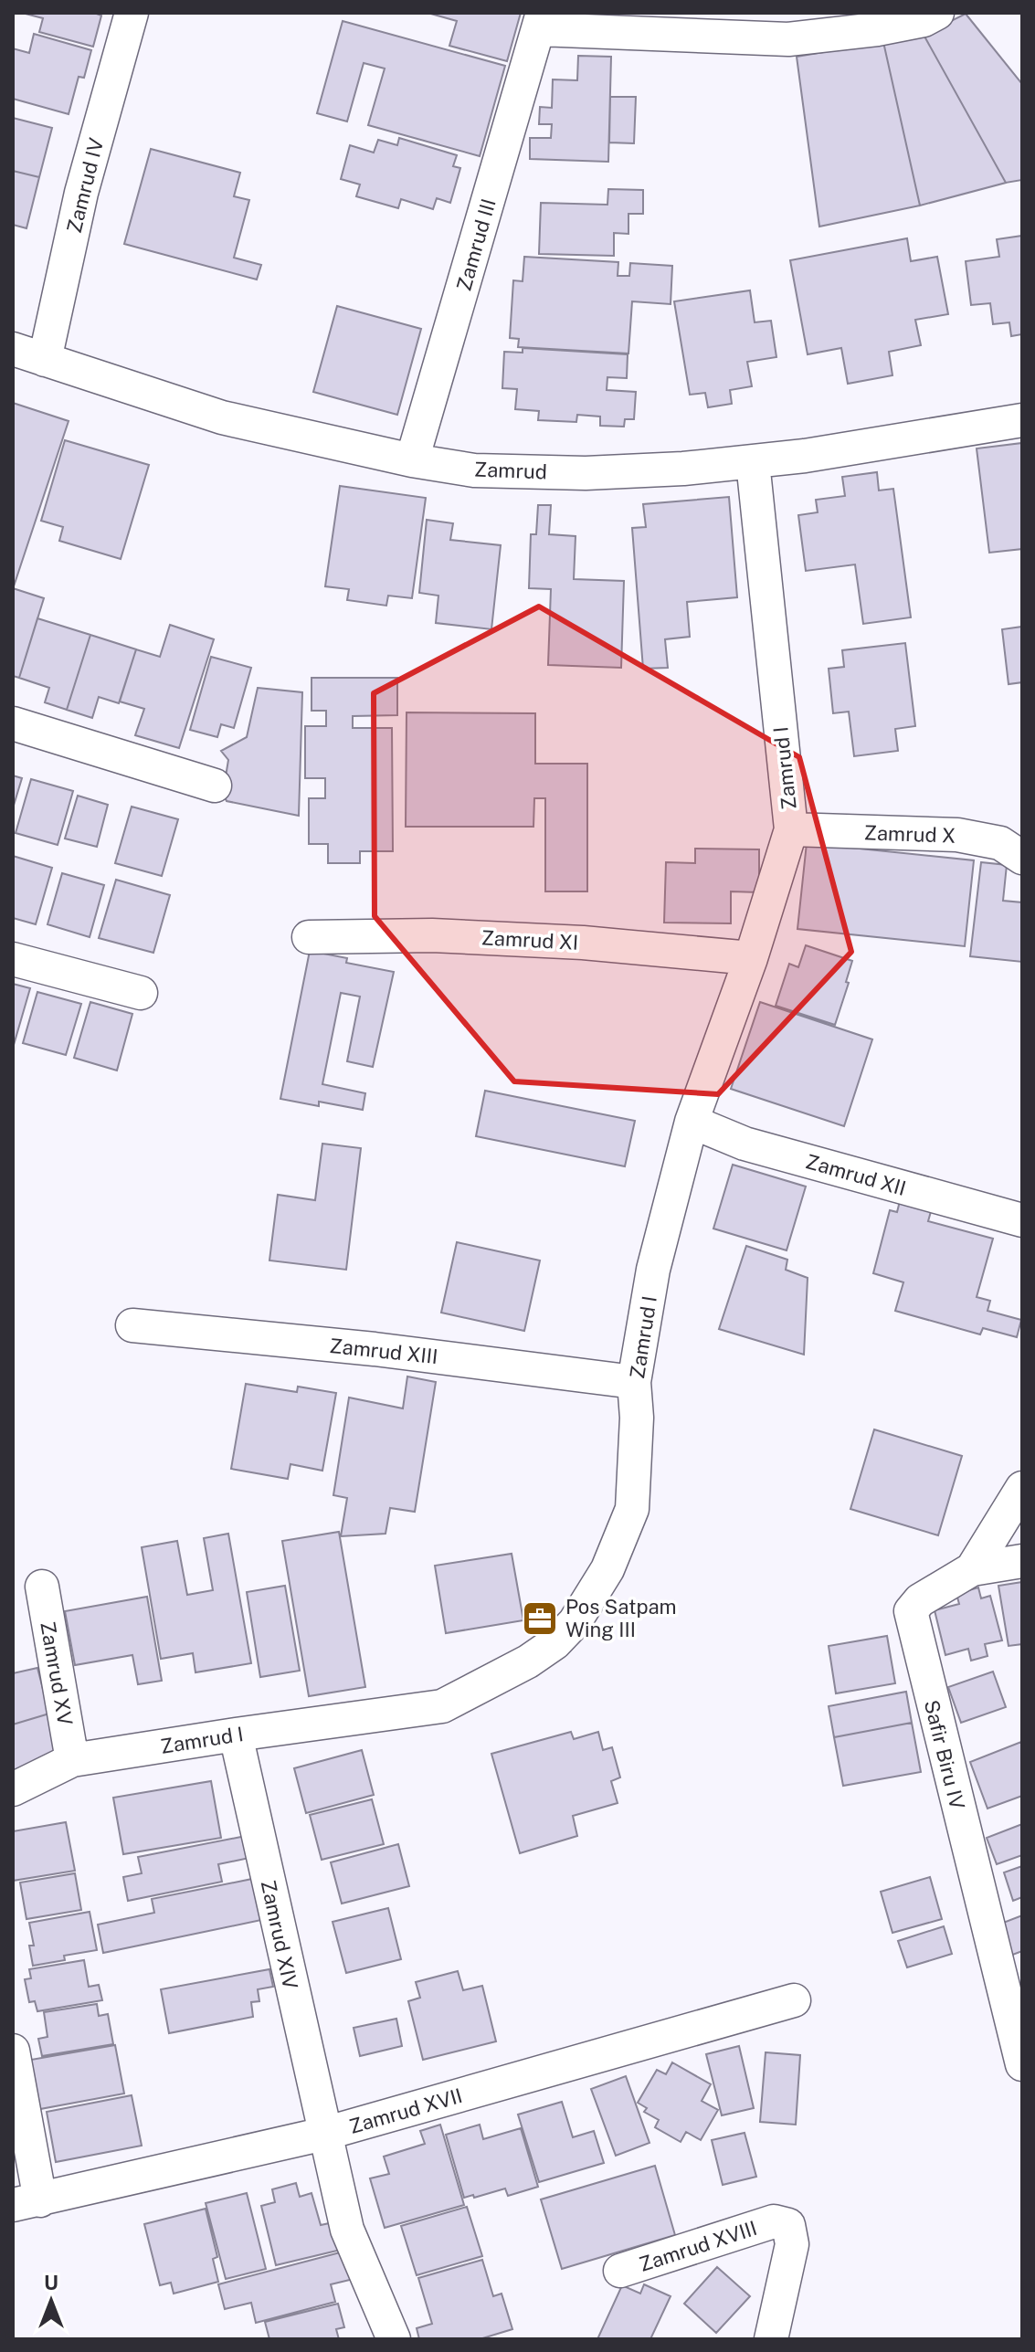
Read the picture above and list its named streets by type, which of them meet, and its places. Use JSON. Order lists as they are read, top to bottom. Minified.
{"streets":{"street":["Zamrud IV","Zamrud III","Zamrud","Zamrud I","Zamrud X","Zamrud XI","Zamrud XII","Zamrud XIII","Zamrud XV","Safir Biru IV","Zamrud XIV","Zamrud XVII","Zamrud XVIII"]},"crossings":[["Zamrud IV","Zamrud"],["Zamrud III","Zamrud"],["Zamrud","Zamrud I"],["Zamrud I","Zamrud X"],["Zamrud I","Zamrud XI"],["Zamrud I","Zamrud XII"],["Zamrud I","Zamrud XIII"],["Zamrud I","Zamrud XV"],["Zamrud I","Zamrud XIV"],["Zamrud XIV","Zamrud XVII"]],"places":{"office":["Pos Satpam Wing III"]},"north":"top"}
